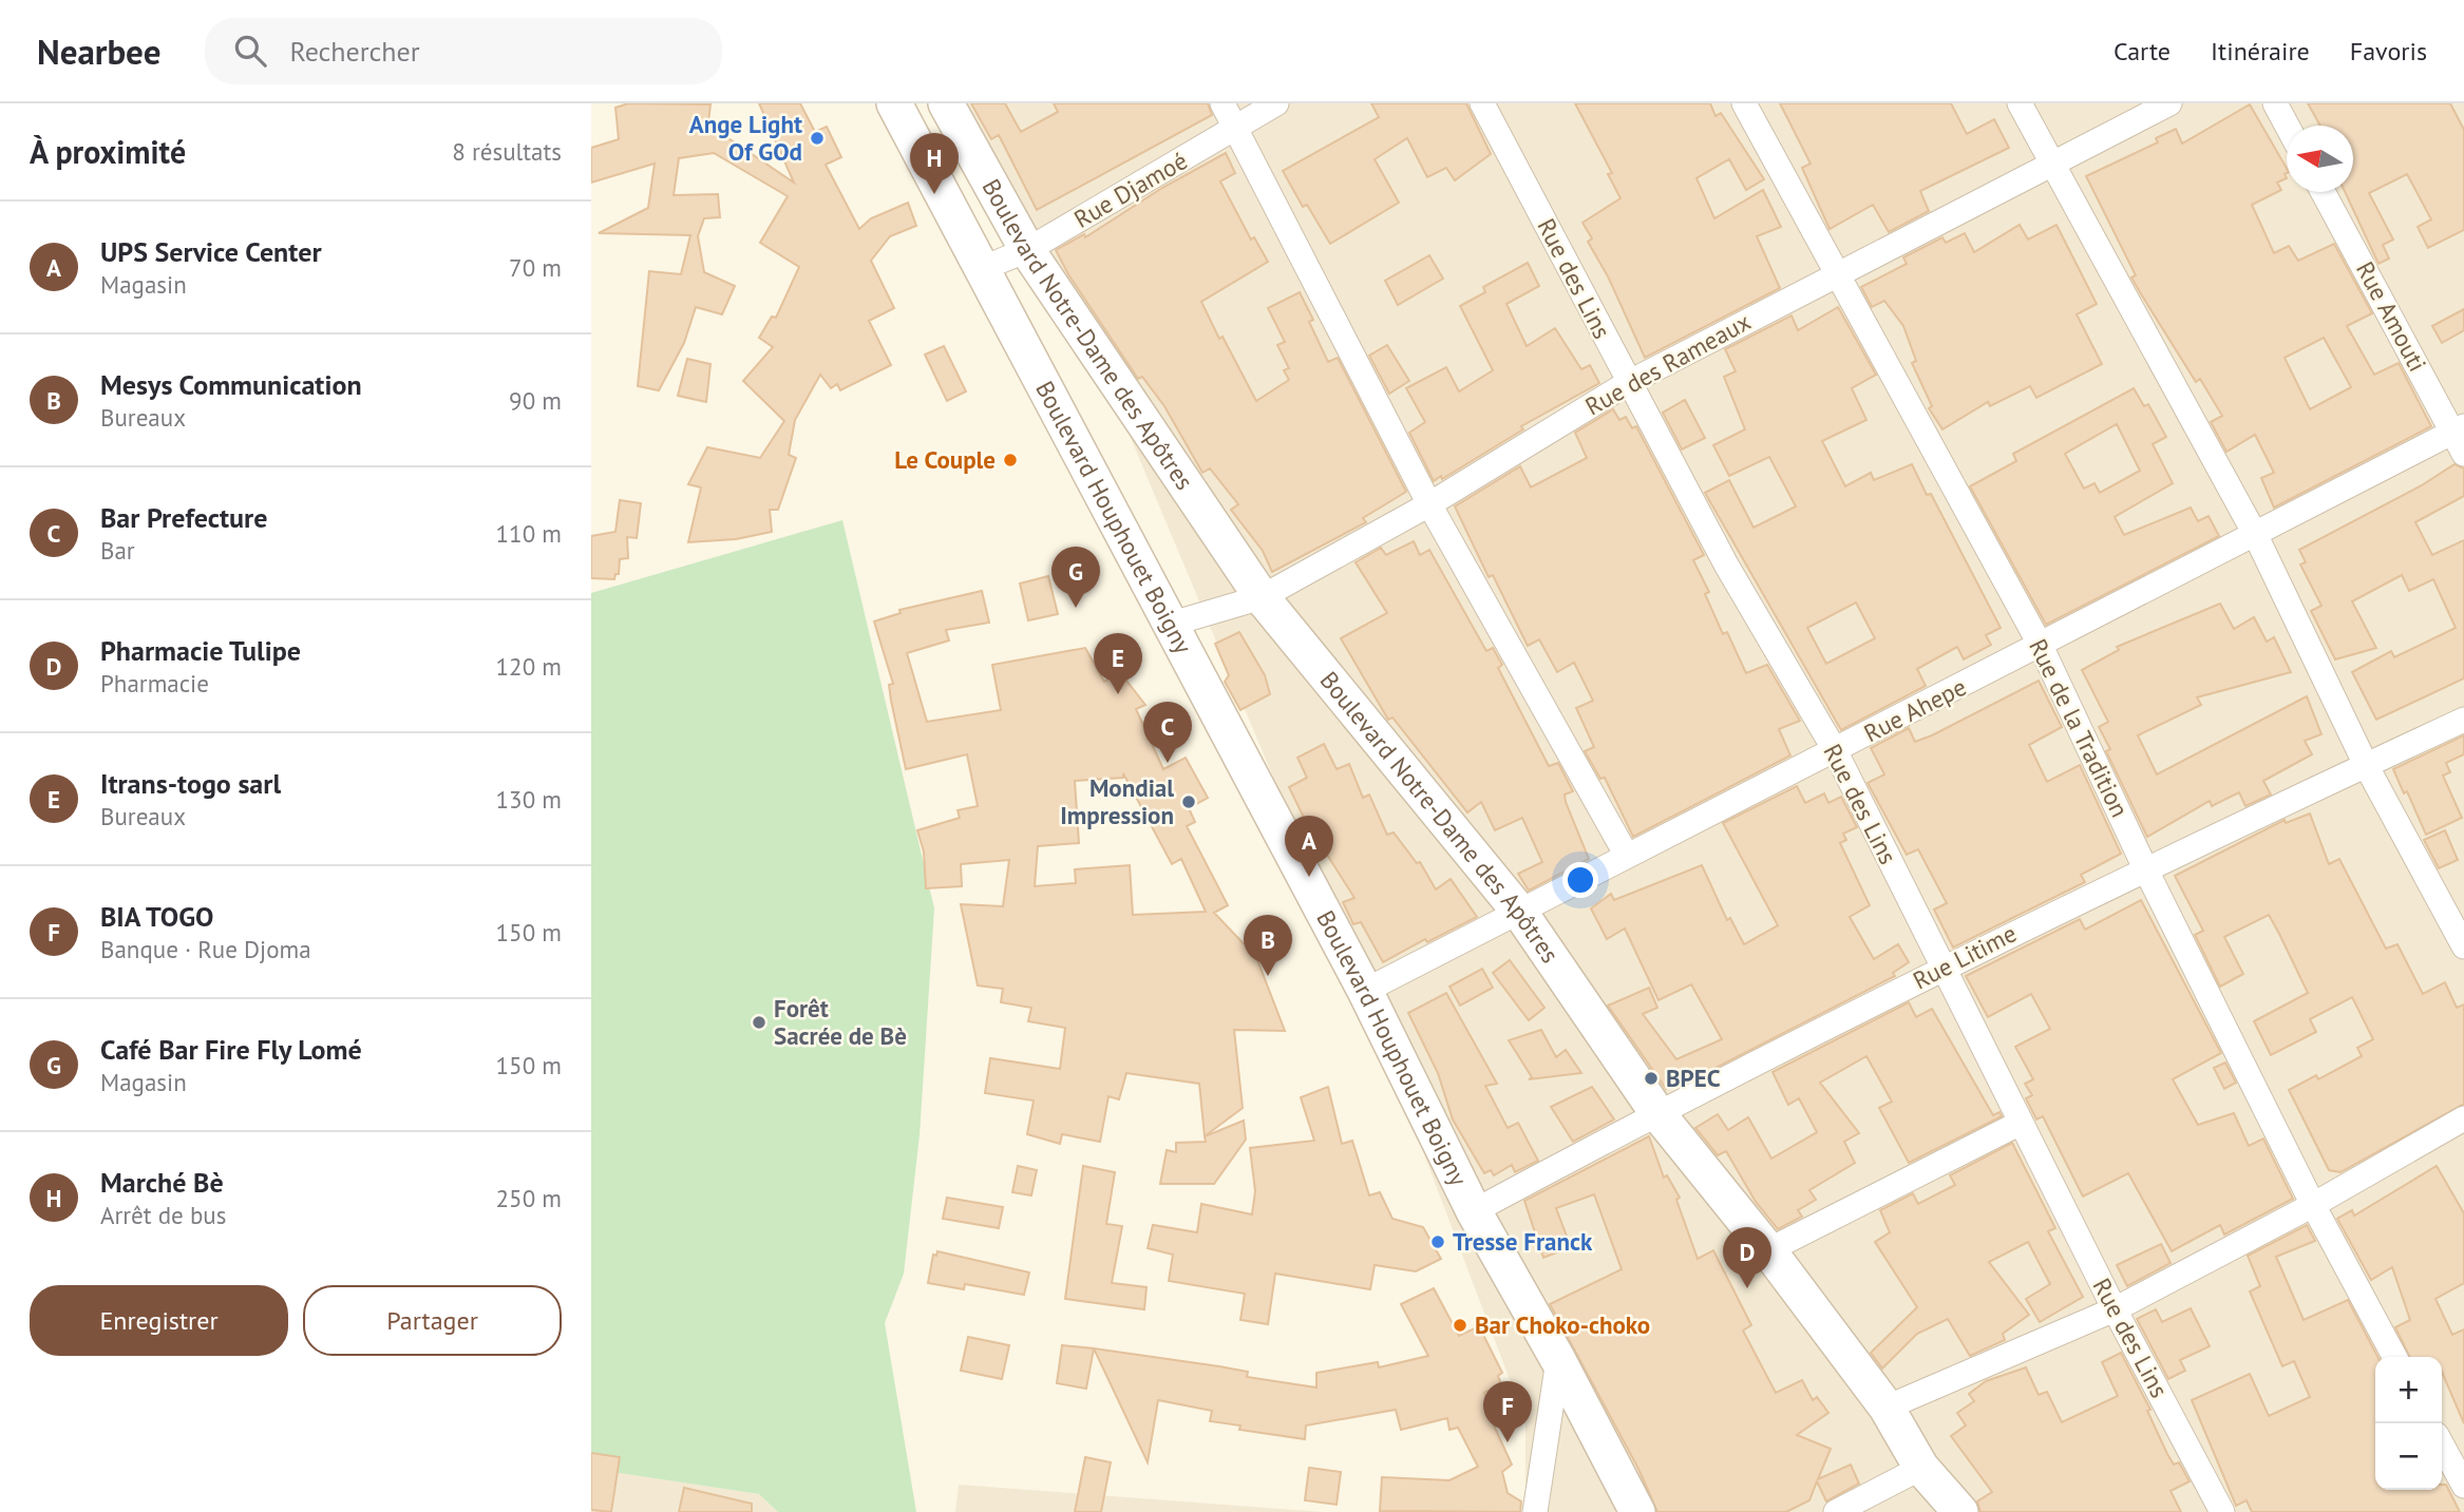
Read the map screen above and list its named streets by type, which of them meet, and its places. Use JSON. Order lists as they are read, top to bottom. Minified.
{"streets":{"street":["Rue Djamoé","Rue des Lins","Rue Amouti","Boulevard Notre-Dame des Apôtres","Rue des Rameaux","Boulevard Houphouet Boigny","Rue Ahepe","Rue de la Tradition","Rue Litime"]},"crossings":[["Rue Djamoé","Boulevard Notre-Dame des Apôtres"],["Rue Djamoé","Boulevard Houphouet Boigny"],["Rue des Lins","Rue des Rameaux"],["Rue des Lins","Rue Ahepe"],["Rue des Lins","Rue Litime"],["Rue Amouti","Rue Ahepe"],["Boulevard Notre-Dame des Apôtres","Rue des Rameaux"],["Boulevard Notre-Dame des Apôtres","Rue Ahepe"],["Boulevard Notre-Dame des Apôtres","Rue Litime"],["Rue des Rameaux","Boulevard Houphouet Boigny"],["Rue des Rameaux","Rue de la Tradition"],["Boulevard Houphouet Boigny","Rue Ahepe"],["Boulevard Houphouet Boigny","Rue Litime"],["Rue Ahepe","Rue de la Tradition"],["Rue de la Tradition","Rue Litime"]],"places":["Ange Light Of GOd","Le Couple","Mondial Impression","Forêt Sacrée de Bè","BPEC","Tresse Franck","Bar Choko-choko"],"north":"left","page":{"header":"Nearbee","search":"Rechercher","nav":["Carte","Itinéraire","Favoris"],"heading":["À proximité","8 résultats"],"pins":["H","G","E","C","A","B","D","F"],"list":[{"mark":"A","name":"UPS Service Center","note":"Magasin","value":"70 m"},{"mark":"B","name":"Mesys Communication","note":"Bureaux","value":"90 m"},{"mark":"C","name":"Bar Prefecture","note":"Bar","value":"110 m"},{"mark":"D","name":"Pharmacie Tulipe","note":"Pharmacie","value":"120 m"},{"mark":"E","name":"Itrans-togo sarl","note":"Bureaux","value":"130 m"},{"mark":"F","name":"BIA TOGO","note":"Banque · Rue Djoma","value":"150 m"},{"mark":"G","name":"Café Bar Fire Fly Lomé","note":"Magasin","value":"150 m"},{"mark":"H","name":"Marché Bè","note":"Arrêt de bus","value":"250 m"}],"buttons":["Enregistrer","Partager"],"map_buttons":["+","−"]}}
